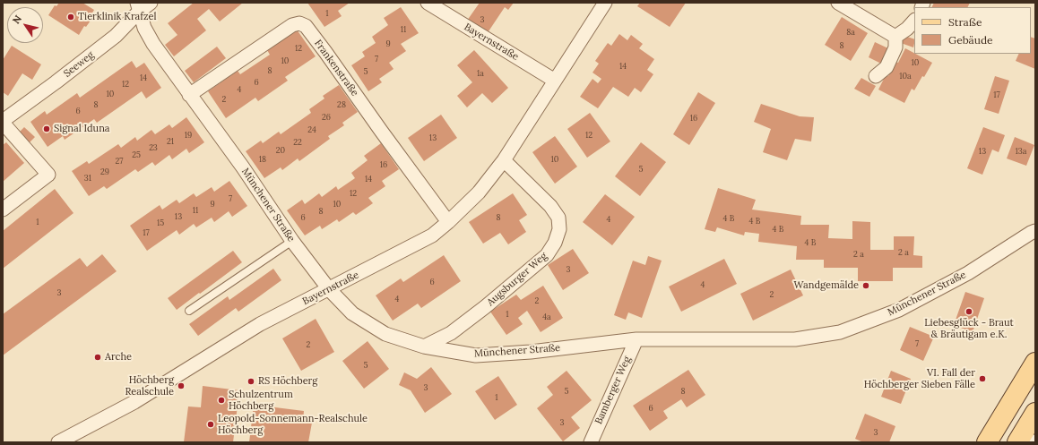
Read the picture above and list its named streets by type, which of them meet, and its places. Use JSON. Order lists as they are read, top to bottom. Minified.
{"streets":{"street":["Bayernstraße","Seeweg","Frankenstraße","Münchener Straße","Augsburger Weg","Bamberger Weg"]},"crossings":[["Bayernstraße","Frankenstraße"],["Bayernstraße","Münchener Straße"],["Bayernstraße","Augsburger Weg"],["Seeweg","Münchener Straße"],["Frankenstraße","Münchener Straße"],["Münchener Straße","Augsburger Weg"],["Münchener Straße","Bamberger Weg"]],"places":["Tierklinik Krafzel","Signal Iduna","Wandgemälde","Liebesglück - Braut & Bräutigam e.K.","Arche","VI. Fall der Höchberger Sieben Fälle","RS Höchberg","Höchberg Realschule","Schulzentrum Höchberg","Leopold-Sonnemann-Realschule Höchberg"],"house_numbers":["1","3","11","8a","9","8","12","7","10","10","14","8","5","1a","10a","14","6","12","4","10","17","2","8","28","6","26","16","24","19","12","13","21","22","23","20","13","13a","25","18","10","27","16","5","29","31","14","12","7","9","10","11","8","13","6","8","4 B","4","4 B","1","15","4 B","17","4 B","2 a","2 a","3","6","4","3","2","4","2","1","4a","7","2","5","3","5","8","1","6","3","3"],"legend":["Straße","Gebäude"],"north":"top left"}
